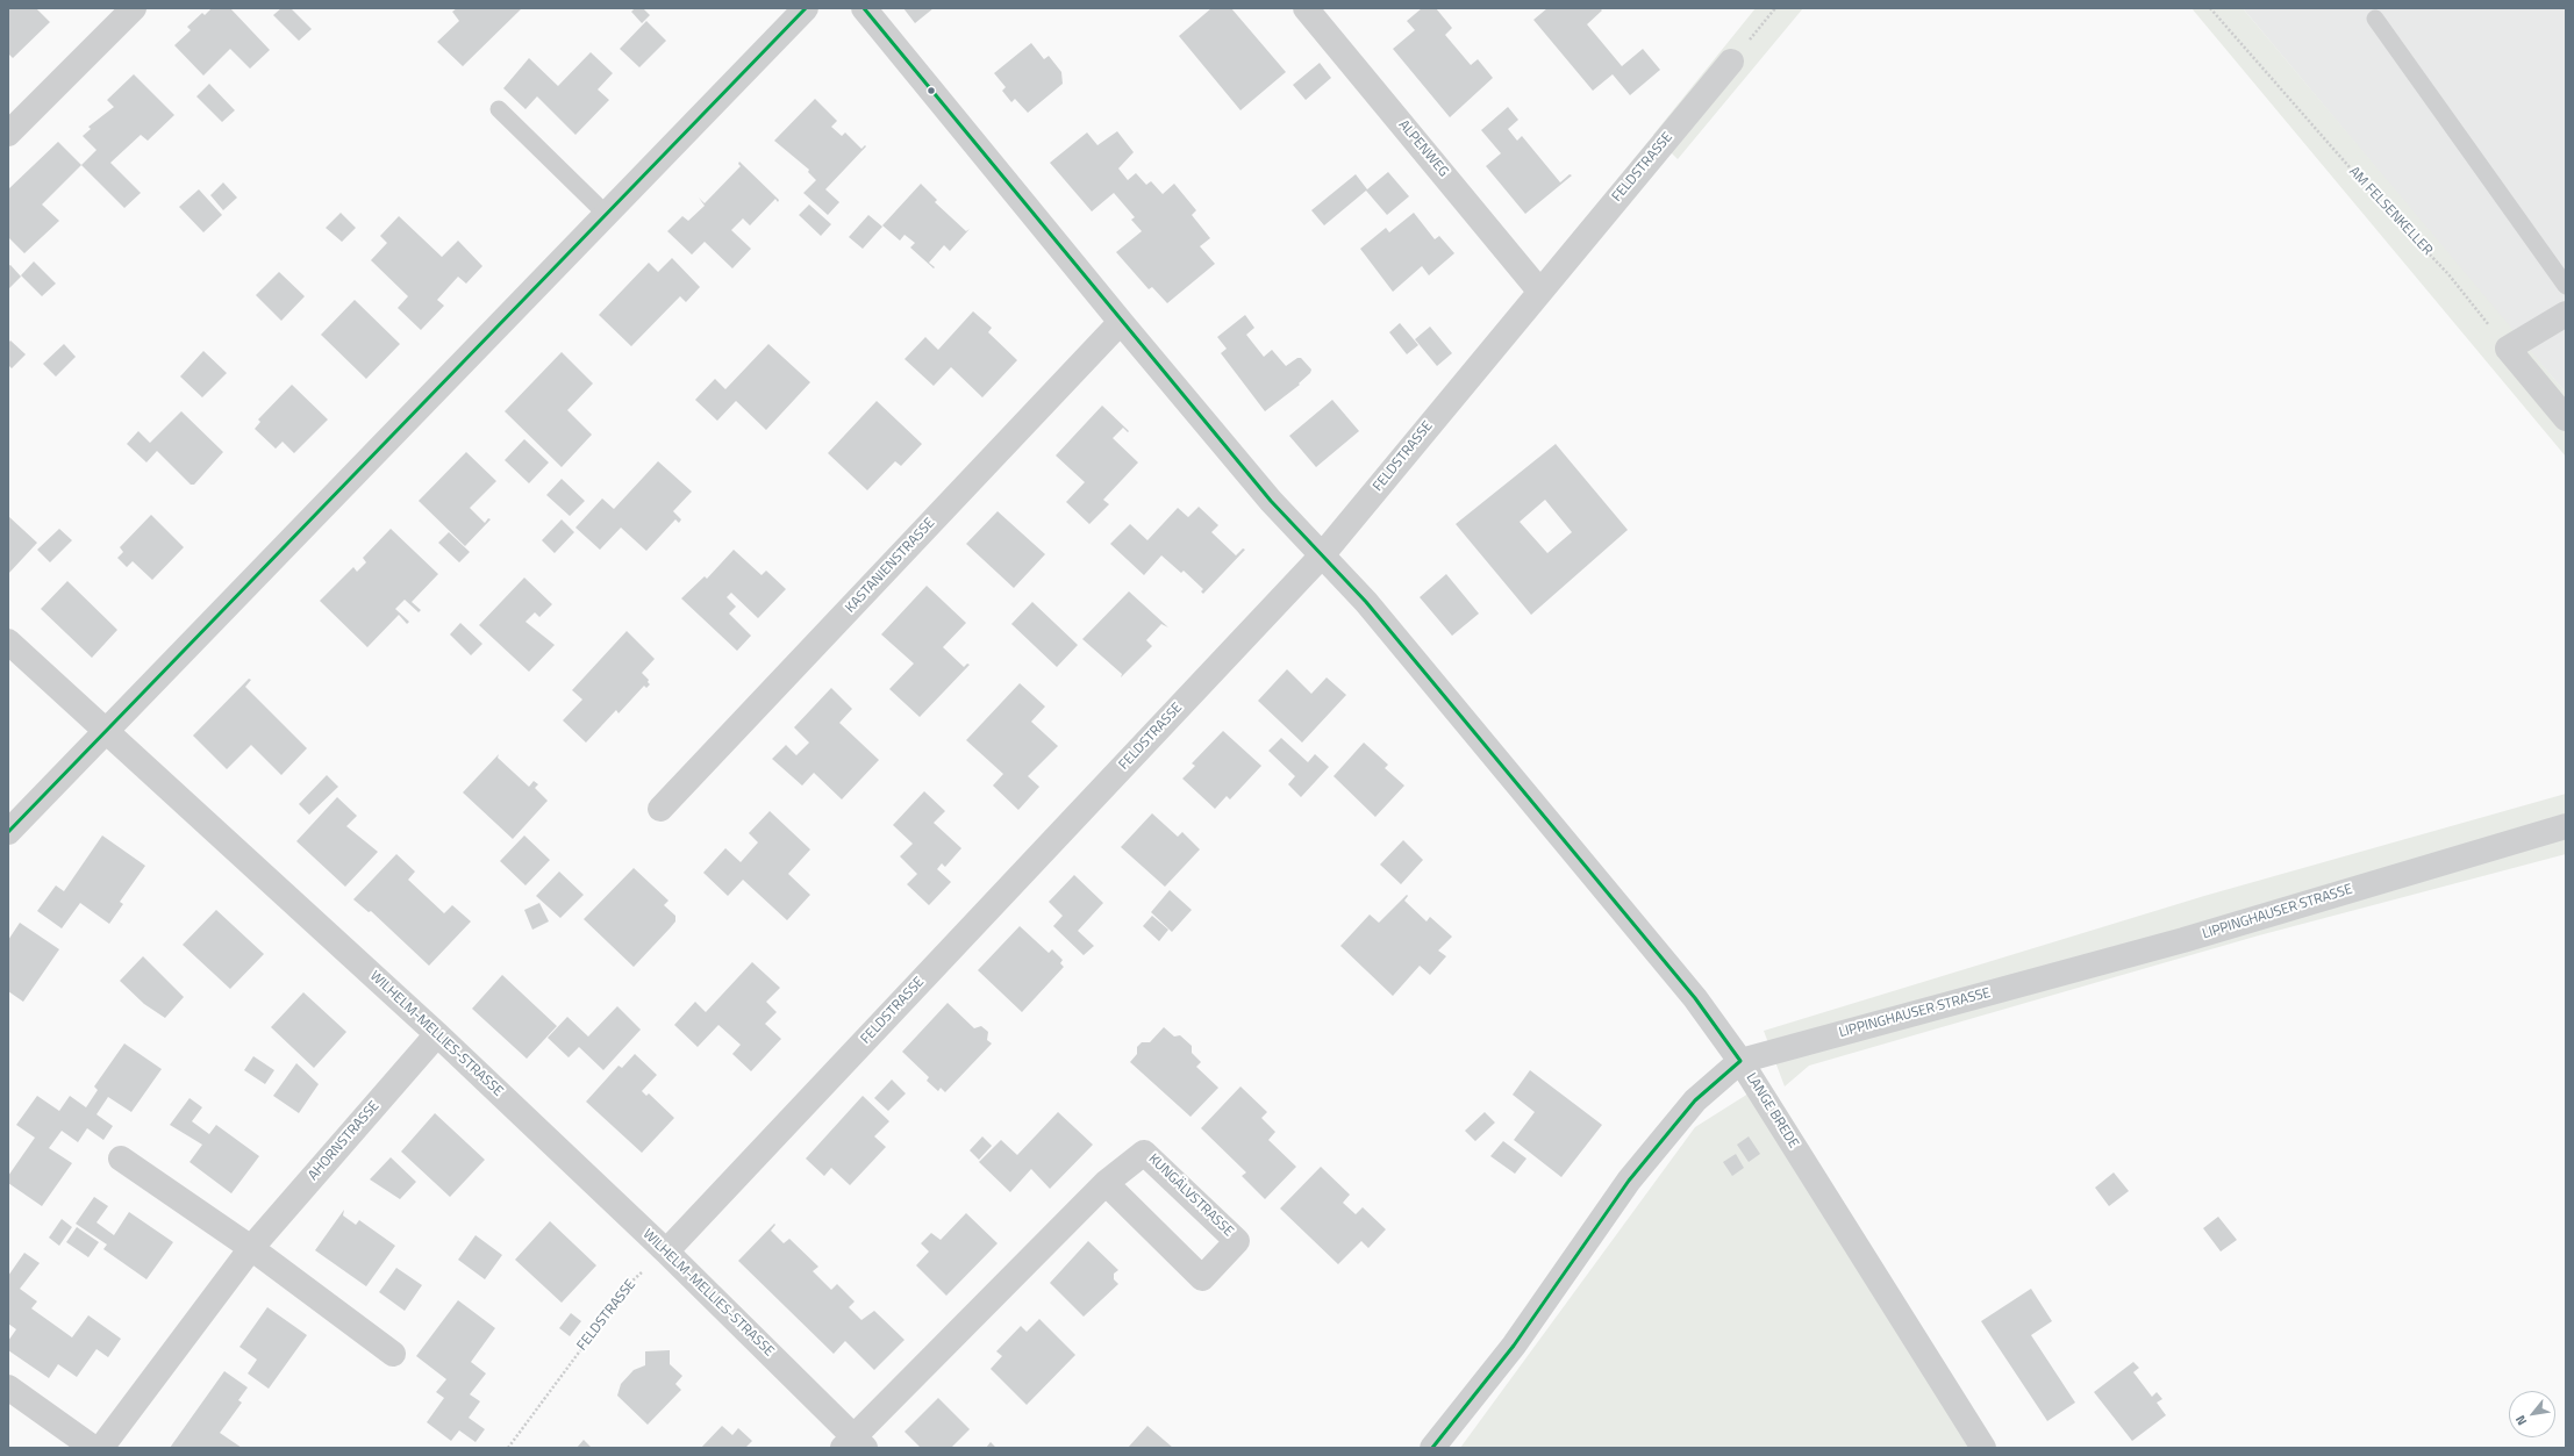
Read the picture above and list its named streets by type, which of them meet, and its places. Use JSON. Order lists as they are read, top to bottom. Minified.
{"streets":{"street":["ALPENWEG","FELDSTRASSE","KASTANIENSTRASSE","LIPPINGHAUSER STRASSE","WILHELM-MELLIES-STRASSE","LANGE BREDE","AHORNSTRASSE","KUNGÄLVSTRASSE"],"path":["AM FELSENKELLER"]},"crossings":[["ALPENWEG","FELDSTRASSE"],["FELDSTRASSE","WILHELM-MELLIES-STRASSE"],["FELDSTRASSE","LANGE BREDE"],["KASTANIENSTRASSE","LANGE BREDE"],["LIPPINGHAUSER STRASSE","LANGE BREDE"],["WILHELM-MELLIES-STRASSE","AHORNSTRASSE"],["WILHELM-MELLIES-STRASSE","KUNGÄLVSTRASSE"]],"north":"bottom left"}
